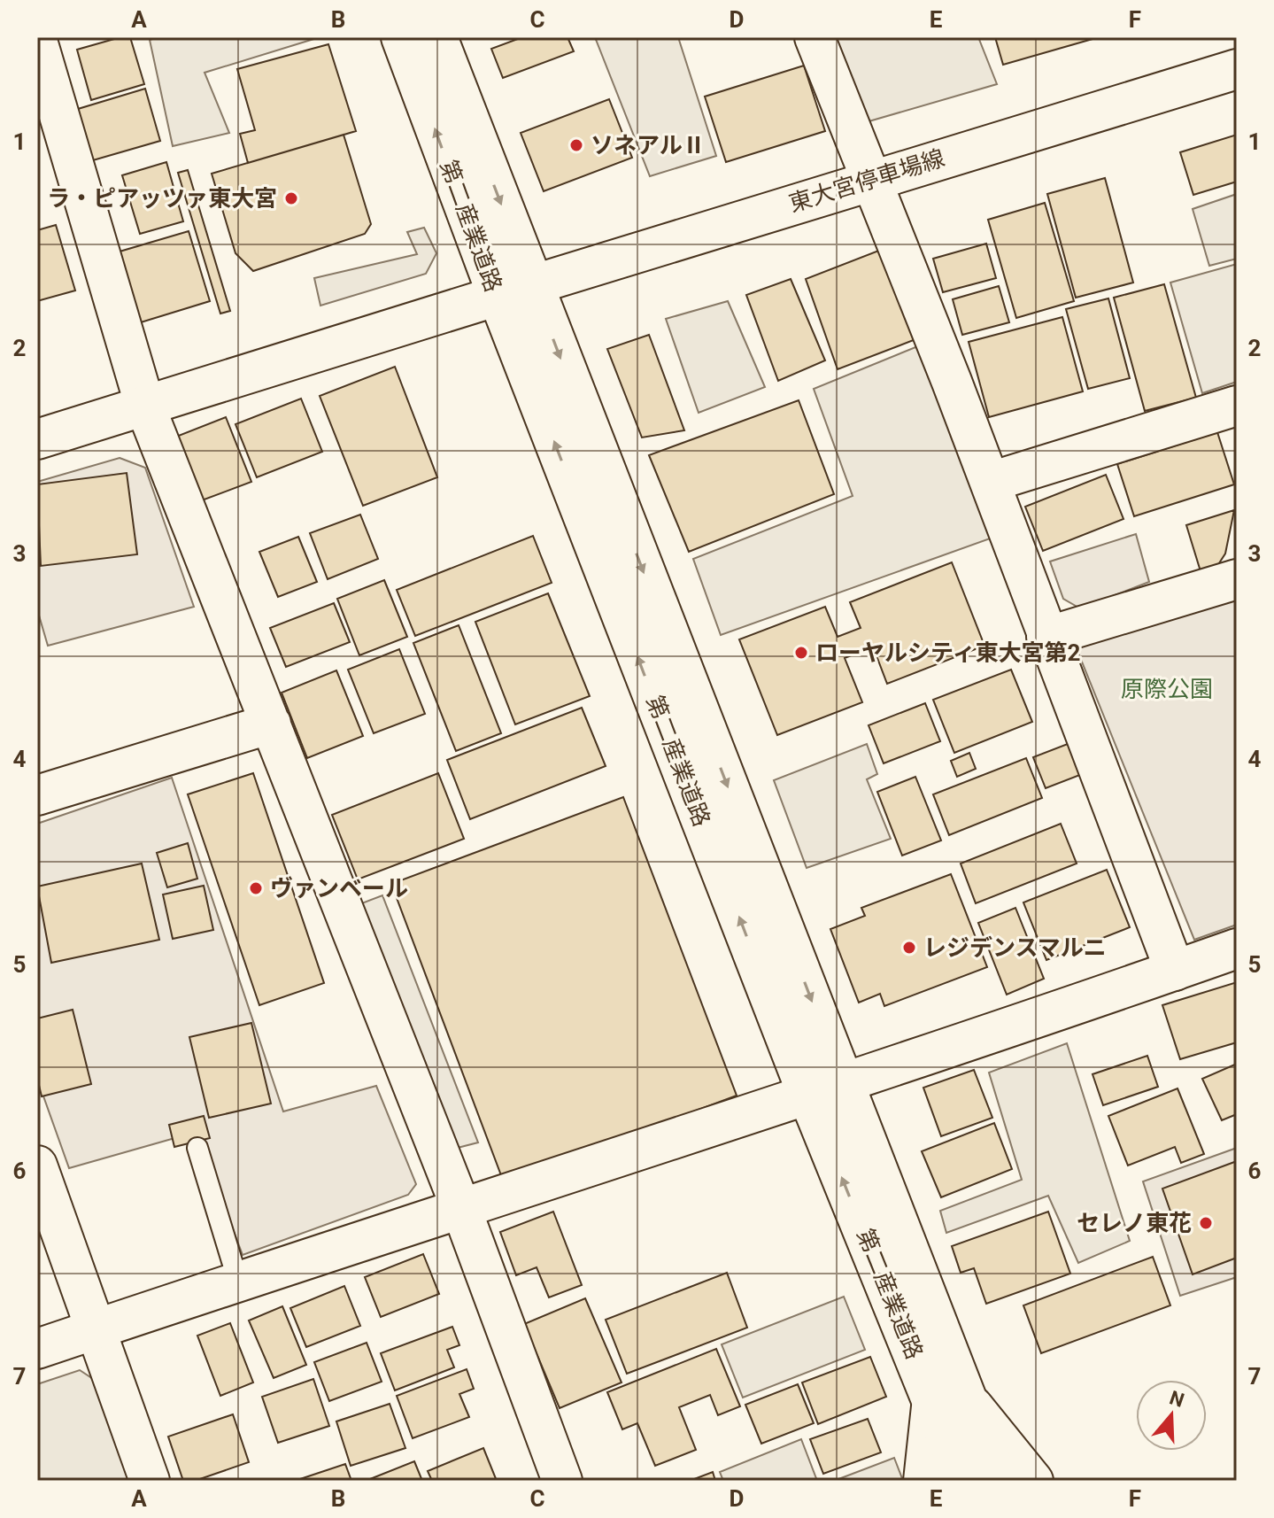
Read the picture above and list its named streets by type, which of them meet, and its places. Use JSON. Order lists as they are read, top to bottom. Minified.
{"streets":{"street":["東大宮停車場線","第二産業道路"]},"crossings":[["東大宮停車場線","第二産業道路"]],"parks":["原際公園"],"places":["ソネアルⅡ","ラ・ピアッツァ東大宮","ローヤルシティ東大宮第2","ヴァンベール","レジデンスマルニ","セレノ東花"],"north":"top","grid":{"columns":["A","B","C","D","E","F"],"rows":["1","2","3","4","5","6","7"]}}
